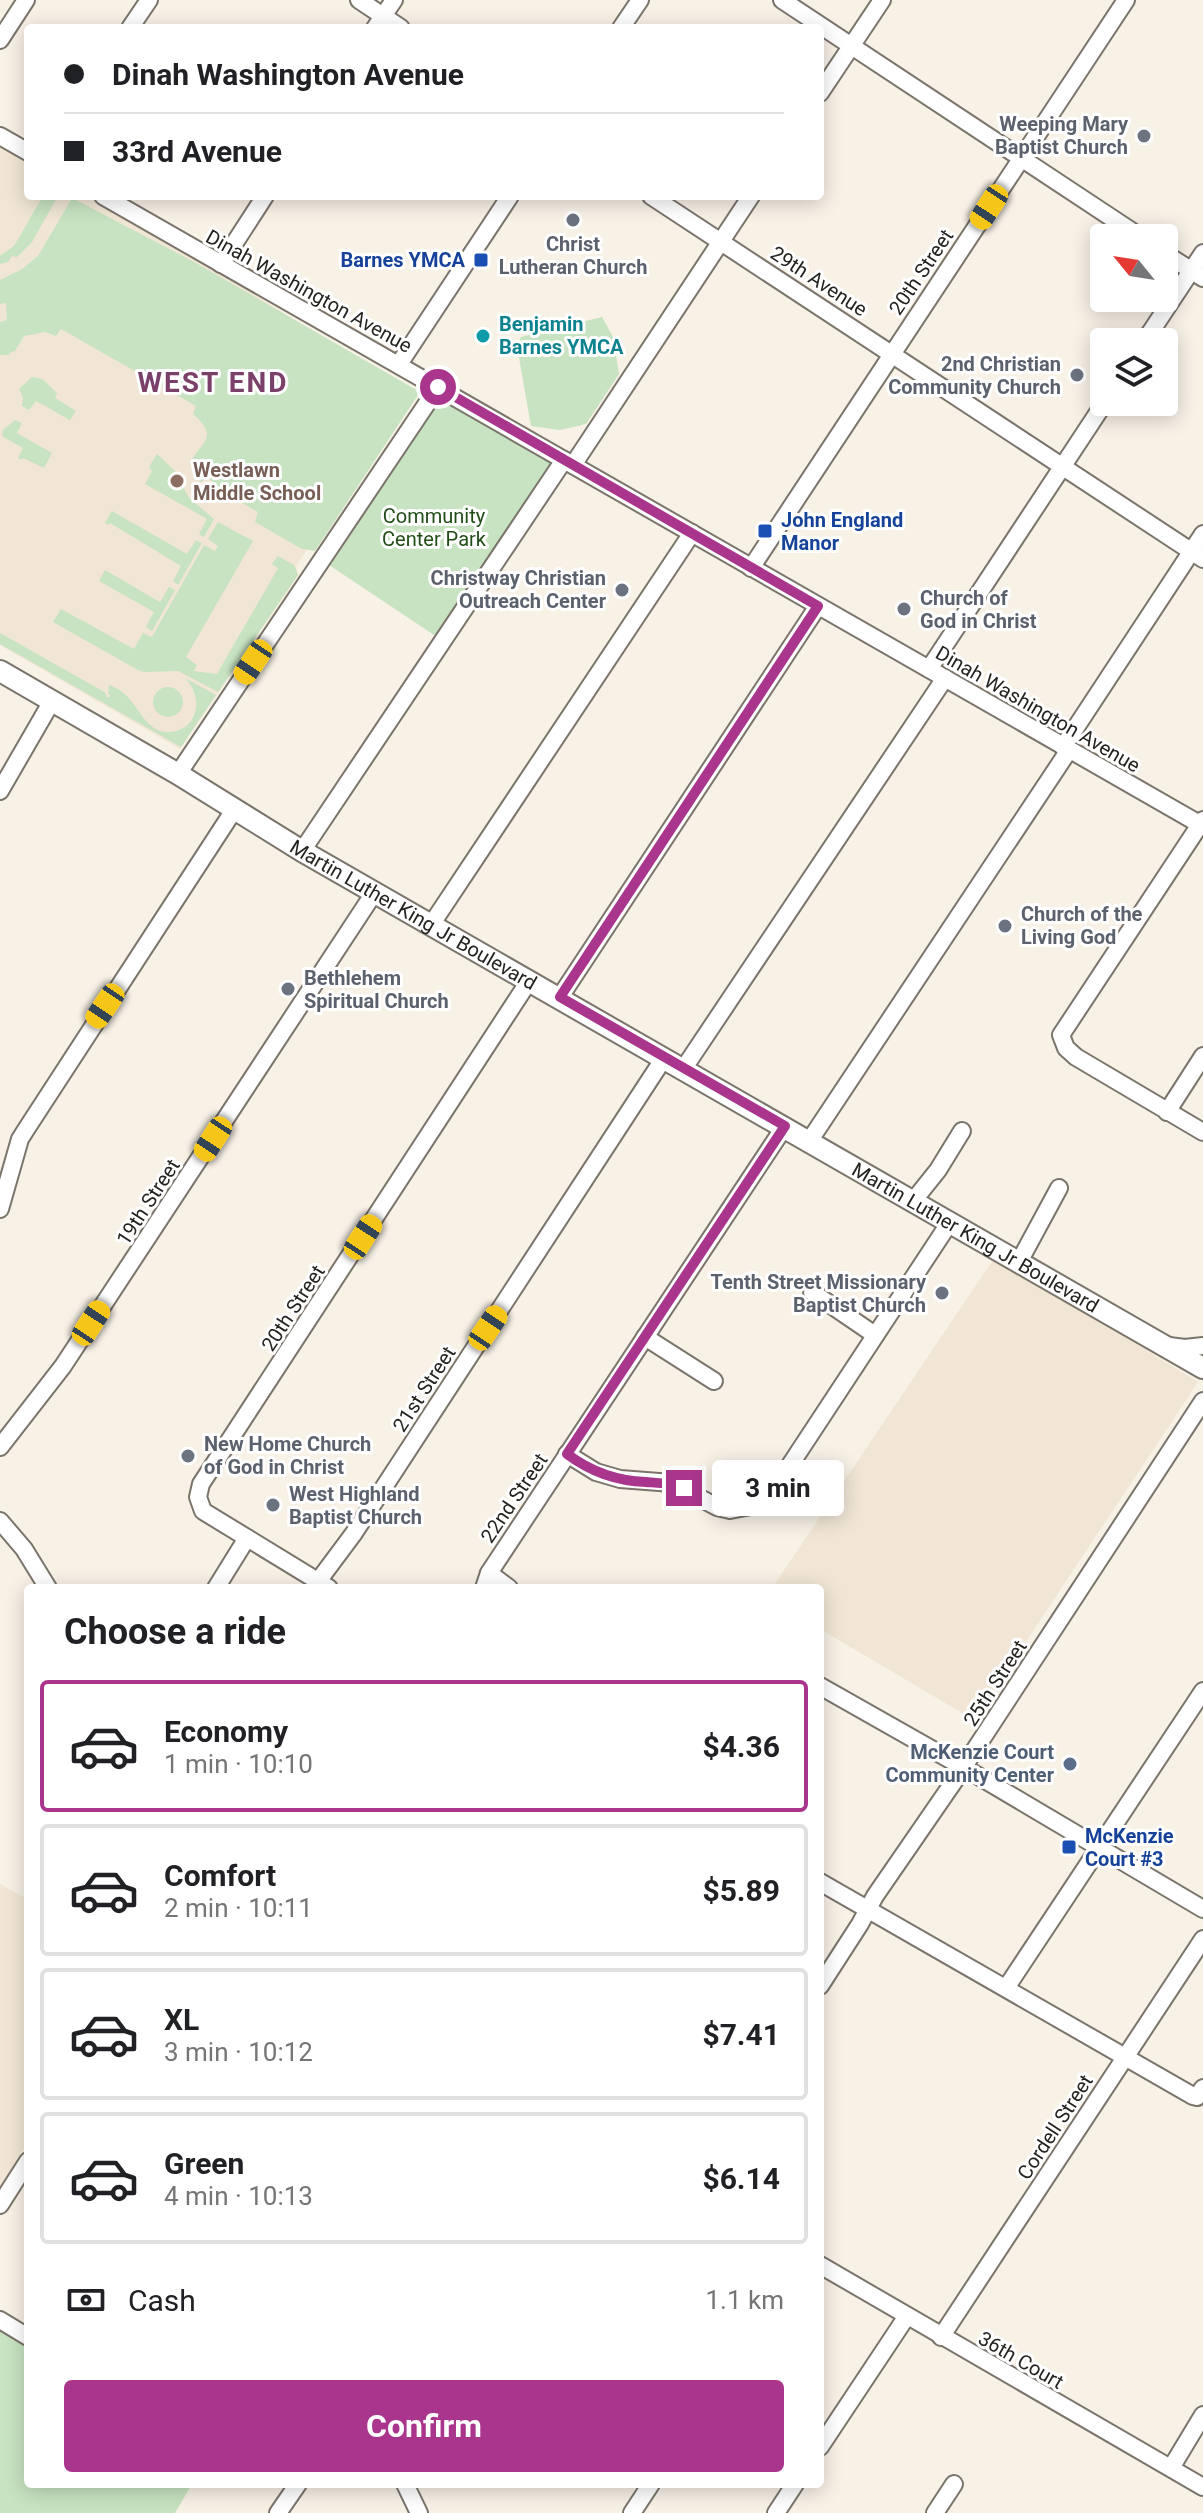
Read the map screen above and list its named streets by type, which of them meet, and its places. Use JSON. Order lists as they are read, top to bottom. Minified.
{"streets":{"main road":["Martin Luther King Jr Boulevard"],"street":["20th Street","29th Avenue","Dinah Washington Avenue","19th Street","21st Street","22nd Street","25th Street","Cordell Street","36th Court"]},"crossings":[["20th Street","29th Avenue"],["20th Street","Dinah Washington Avenue"],["20th Street","Martin Luther King Jr Boulevard"],["Martin Luther King Jr Boulevard","19th Street"],["Martin Luther King Jr Boulevard","21st Street"],["Martin Luther King Jr Boulevard","22nd Street"],["Cordell Street","36th Court"]],"districts":["WEST END"],"parks":["Community Center Park"],"places":{"other":["Weeping Mary Baptist Church","Christ Lutheran Church","Benjamin Barnes YMCA","2nd Christian Community Church","Westlawn Middle School","Christway Christian Outreach Center","Church of God in Christ","Church of the Living God","Bethlehem Spiritual Church","Tenth Street Missionary Baptist Church","New Home Church of God in Christ","West Highland Baptist Church","McKenzie Court Community Center"],"transit":["Barnes YMCA","John England Manor","McKenzie Court #3"]},"north":"top left","page":{"banner":["Dinah Washington Avenue","33rd Avenue"],"bubble":"3 min","heading":"Choose a ride","list":[{"name":"Economy","note":"1 min · 10:10","value":"$4.36"},{"name":"Comfort","note":"2 min · 10:11","value":"$5.89"},{"name":"XL","note":"3 min · 10:12","value":"$7.41"},{"name":"Green","note":"4 min · 10:13","value":"$6.14"}],"pay":["Cash","1.1 km"],"buttons":"Confirm"}}
